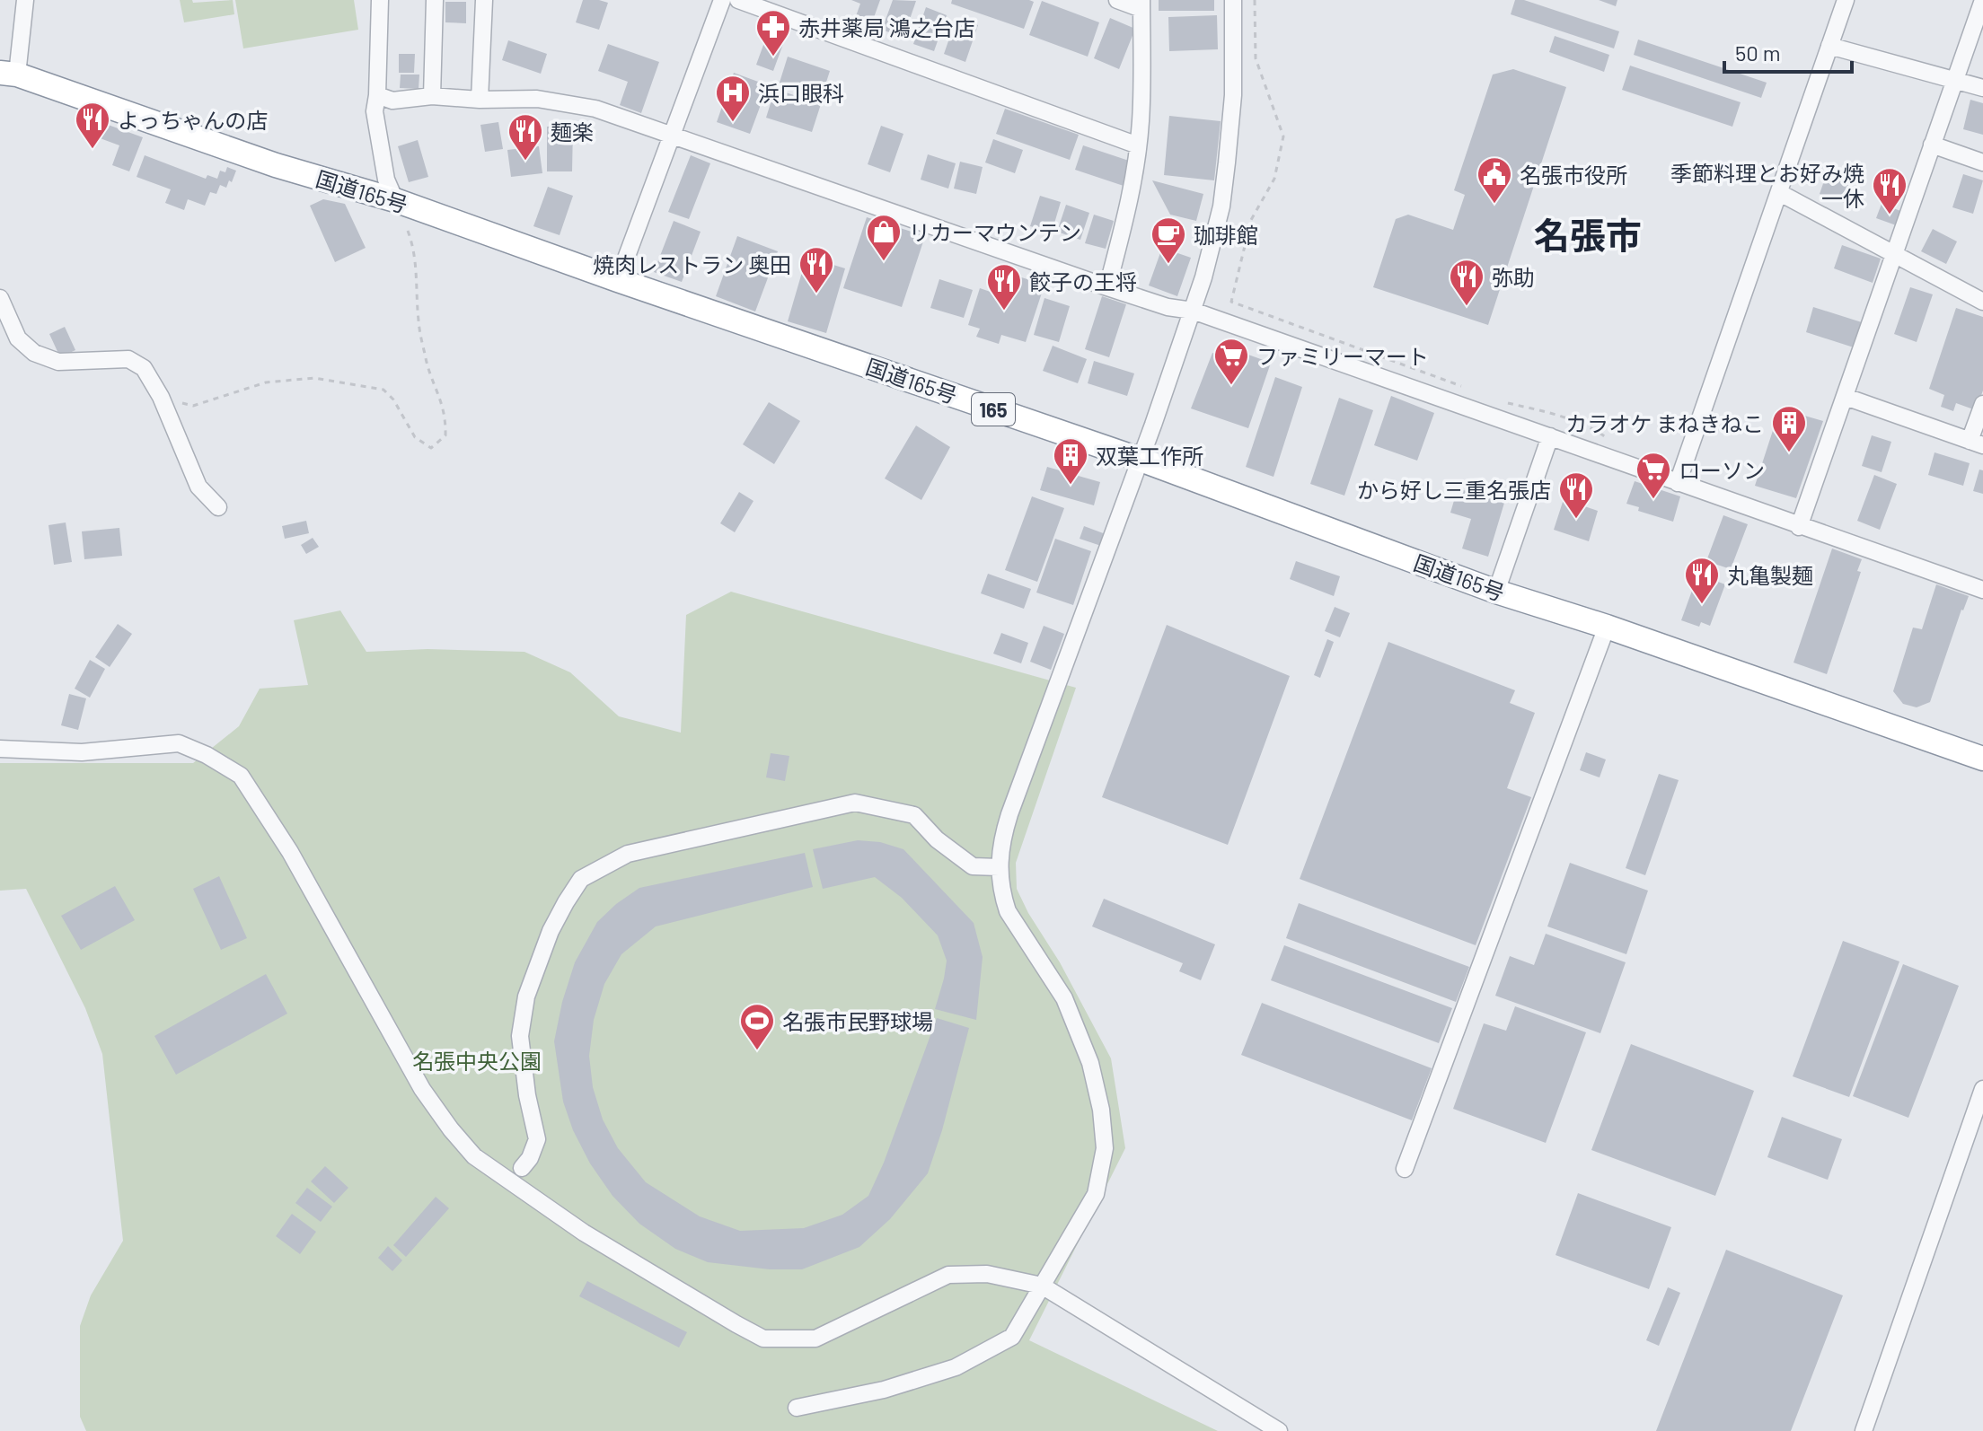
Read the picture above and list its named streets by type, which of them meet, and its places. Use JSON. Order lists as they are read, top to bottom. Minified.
{"streets":{"highway":["国道165号","165"]},"districts":["名張市"],"parks":["名張中央公園"],"places":{"pharmacy":["赤井薬局 鴻之台店"],"hospital":["浜口眼科"],"restaurant":["よっちゃんの店","麺楽","季節料理とお好み焼 一休","焼肉レストラン 奥田","弥助","餃子の王将","から好し三重名張店","丸亀製麺"],"public building":["名張市役所"],"shop":["リカーマウンテン"],"cafe":["珈琲館"],"supermarket":["ファミリーマート","ローソン"],"building":["カラオケ まねきねこ","双葉工作所"],"sports":["名張市民野球場"]},"scale_bar":"50 m"}
